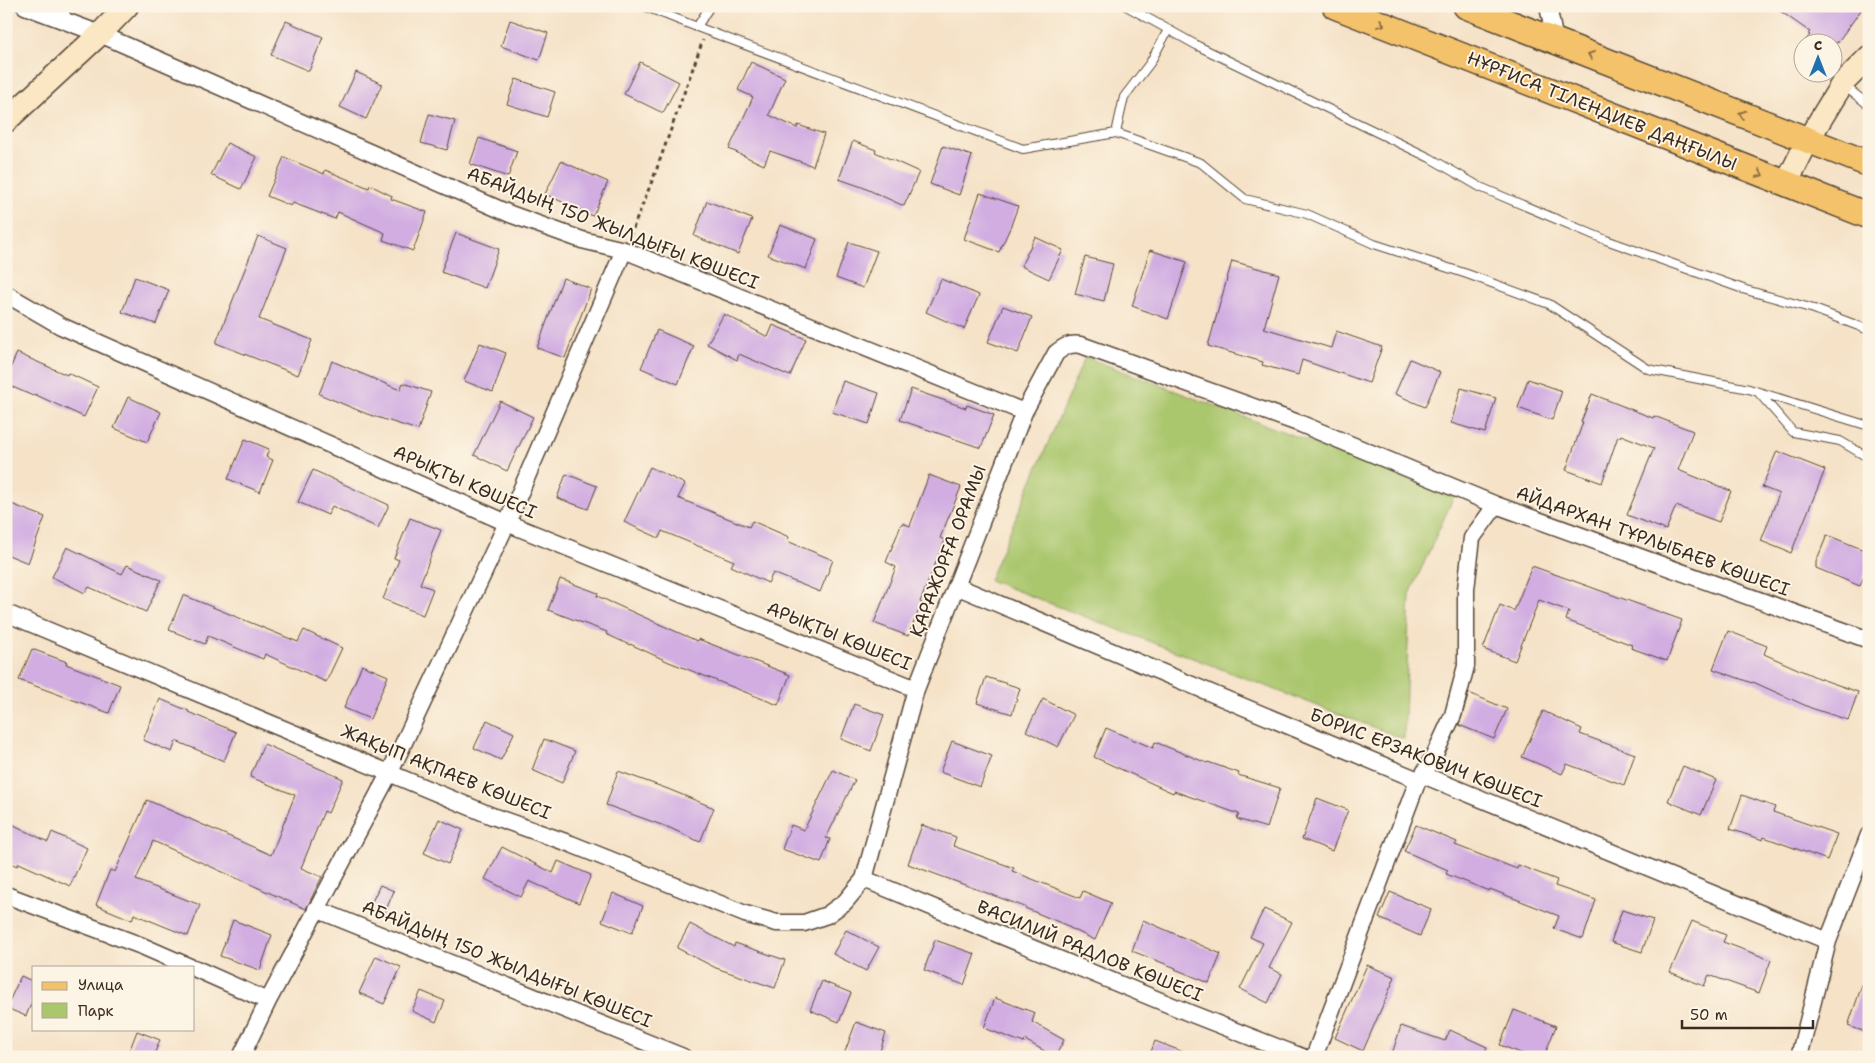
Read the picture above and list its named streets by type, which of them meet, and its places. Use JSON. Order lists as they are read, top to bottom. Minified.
{"streets":{"main road":["НҰРҒИСА ТІЛЕНДИЕВ ДАҢҒЫЛЫ"],"street":["АБАЙДЫҢ 150 ЖЫЛДЫҒЫ КӨШЕСІ","АРЫҚТЫ КӨШЕСІ","АЙДАРХАН ТҰРЛЫБАЕВ КӨШЕСІ","ҚАРАЖОРҒА ОРАМЫ","БОРИС ЕРЗАКОВИЧ КӨШЕСІ","ЖАҚЫП АҚПАЕВ КӨШЕСІ","ВАСИЛИЙ РАДЛОВ КӨШЕСІ"]},"crossings":[["АБАЙДЫҢ 150 ЖЫЛДЫҒЫ КӨШЕСІ","ҚАРАЖОРҒА ОРАМЫ"],["АРЫҚТЫ КӨШЕСІ","ҚАРАЖОРҒА ОРАМЫ"],["АЙДАРХАН ТҰРЛЫБАЕВ КӨШЕСІ","ҚАРАЖОРҒА ОРАМЫ"],["АЙДАРХАН ТҰРЛЫБАЕВ КӨШЕСІ","БОРИС ЕРЗАКОВИЧ КӨШЕСІ"],["ҚАРАЖОРҒА ОРАМЫ","БОРИС ЕРЗАКОВИЧ КӨШЕСІ"],["ҚАРАЖОРҒА ОРАМЫ","ЖАҚЫП АҚПАЕВ КӨШЕСІ"],["ҚАРАЖОРҒА ОРАМЫ","ВАСИЛИЙ РАДЛОВ КӨШЕСІ"],["ЖАҚЫП АҚПАЕВ КӨШЕСІ","ВАСИЛИЙ РАДЛОВ КӨШЕСІ"]],"legend":["Улица","Парк"],"scale_bar":"50 m","north":"top"}
